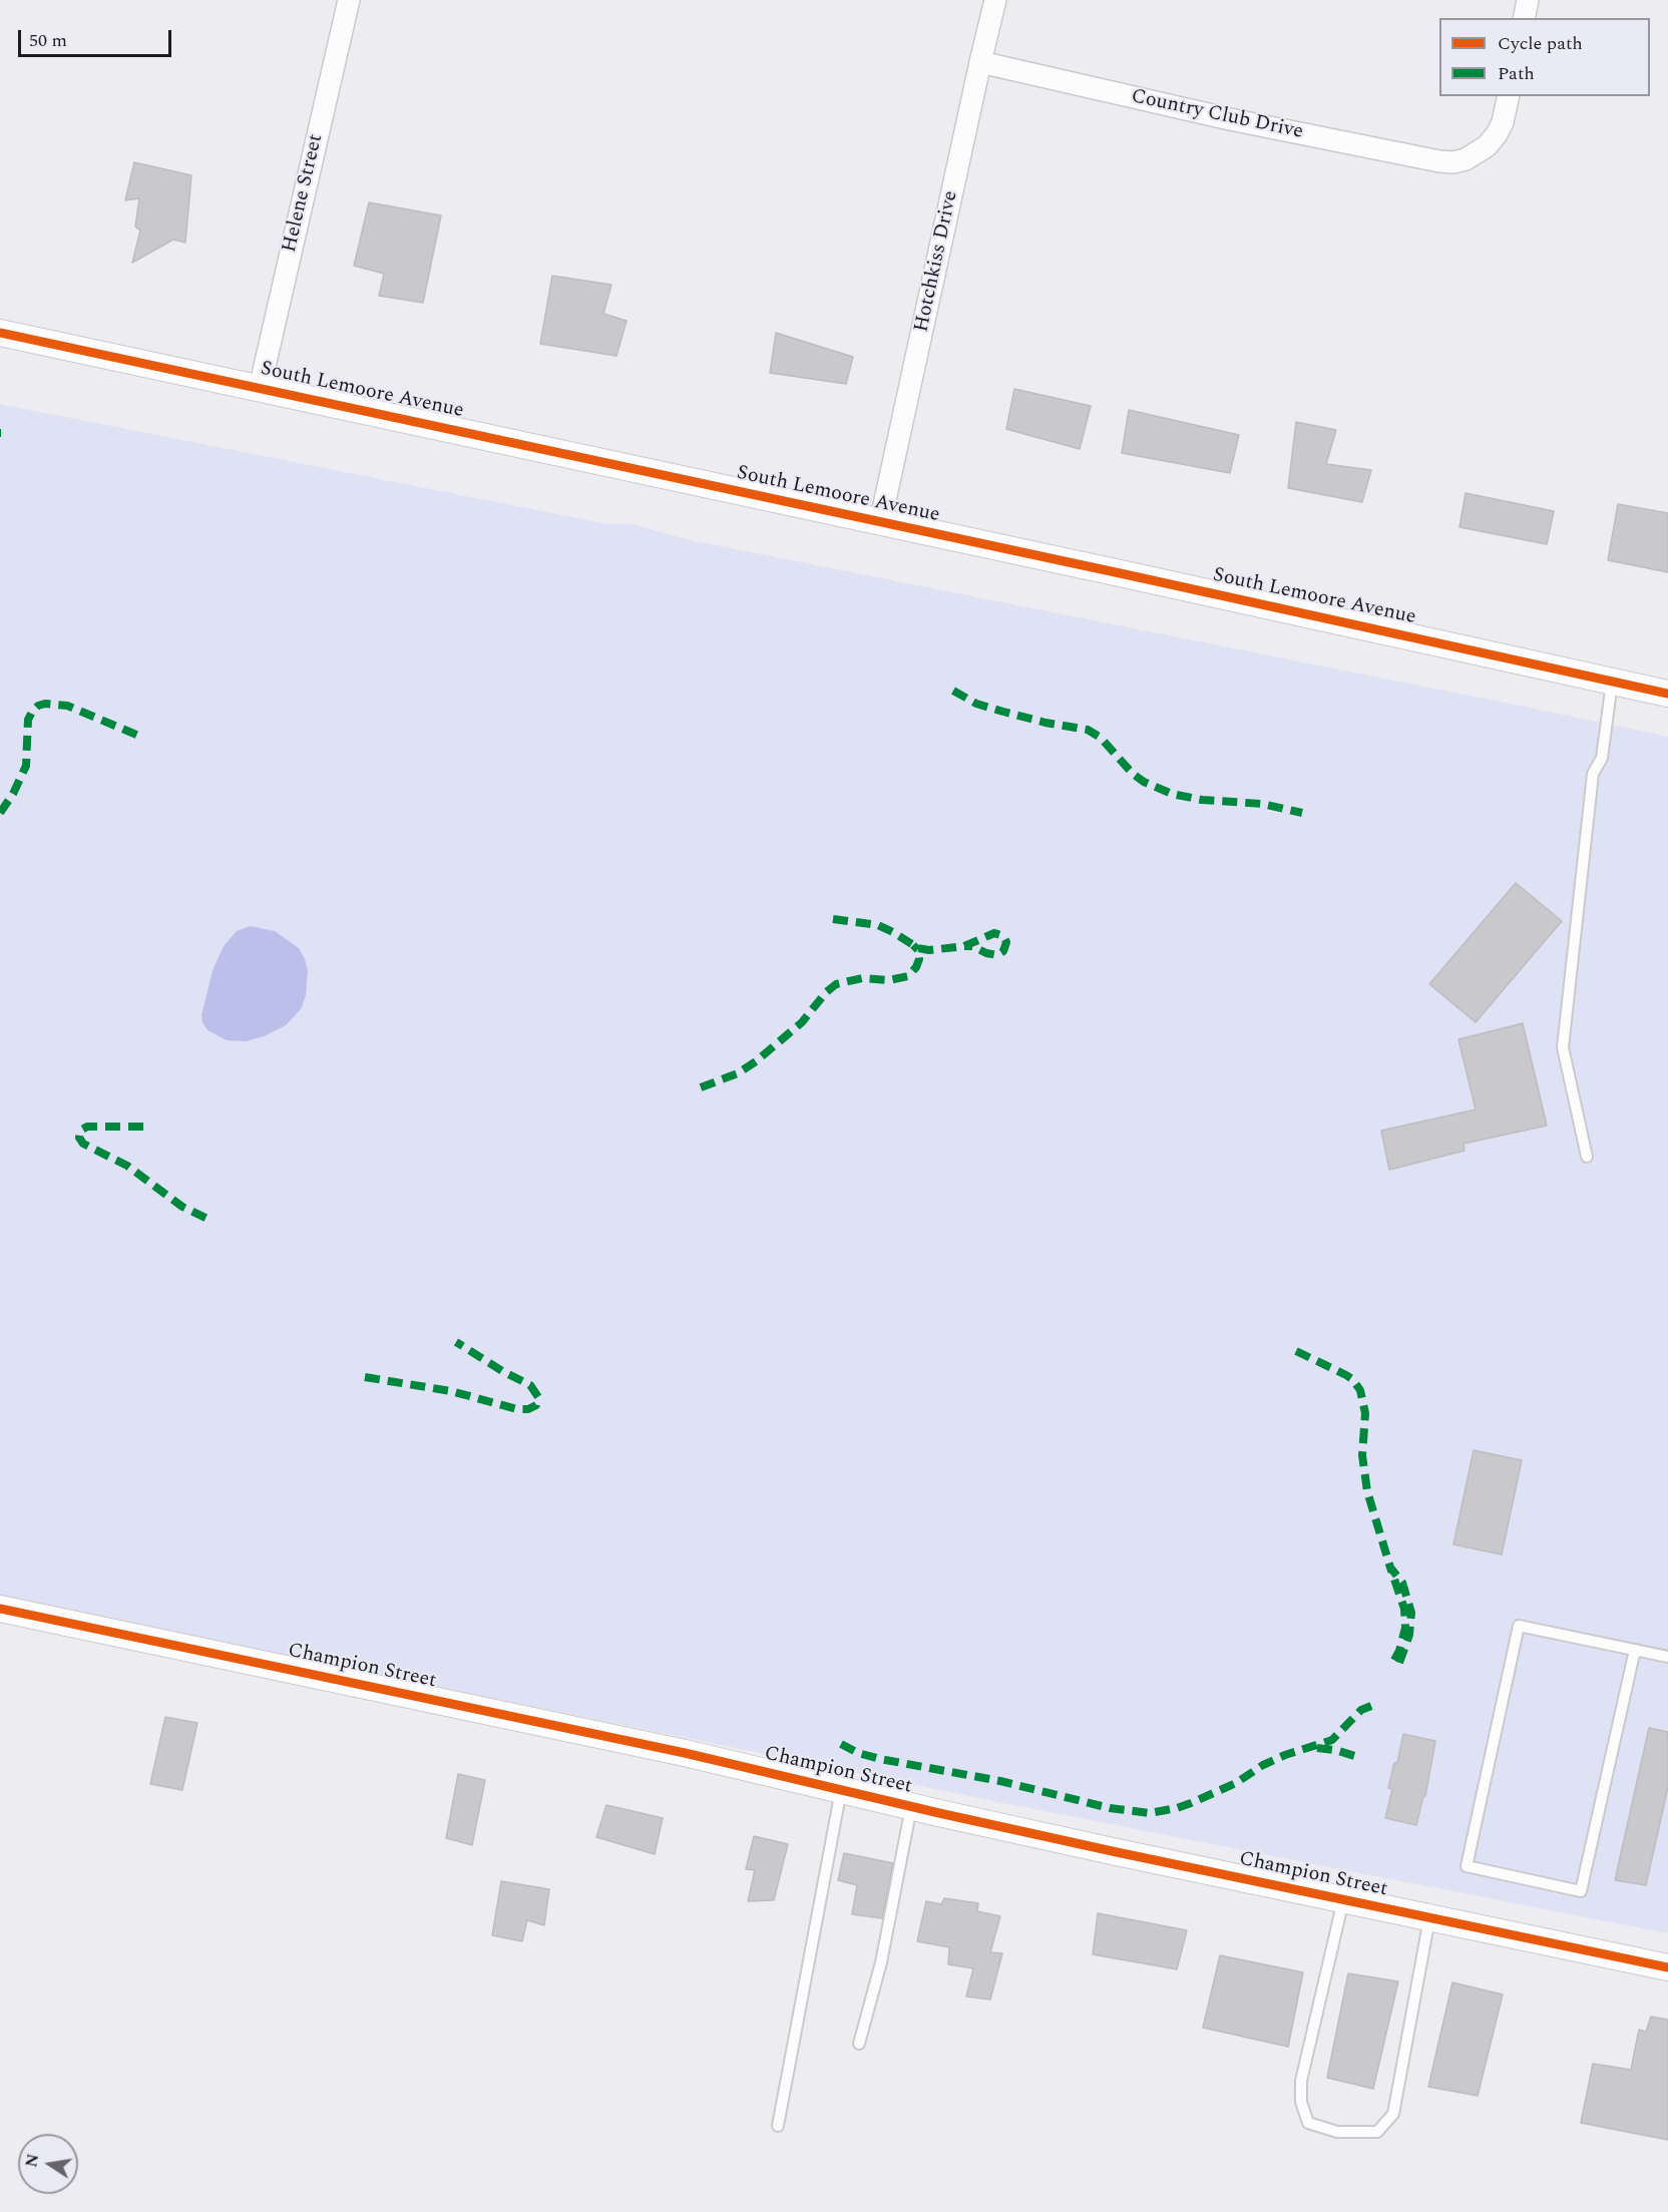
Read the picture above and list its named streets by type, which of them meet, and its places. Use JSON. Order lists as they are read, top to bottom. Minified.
{"streets":{"street":["Country Club Drive","Helene Street","Hotchkiss Drive","South Lemoore Avenue","Champion Street"]},"crossings":[["Country Club Drive","Hotchkiss Drive"],["Helene Street","South Lemoore Avenue"],["Hotchkiss Drive","South Lemoore Avenue"]],"legend":["Cycle path","Path"],"scale_bar":"50 m","north":"left"}
